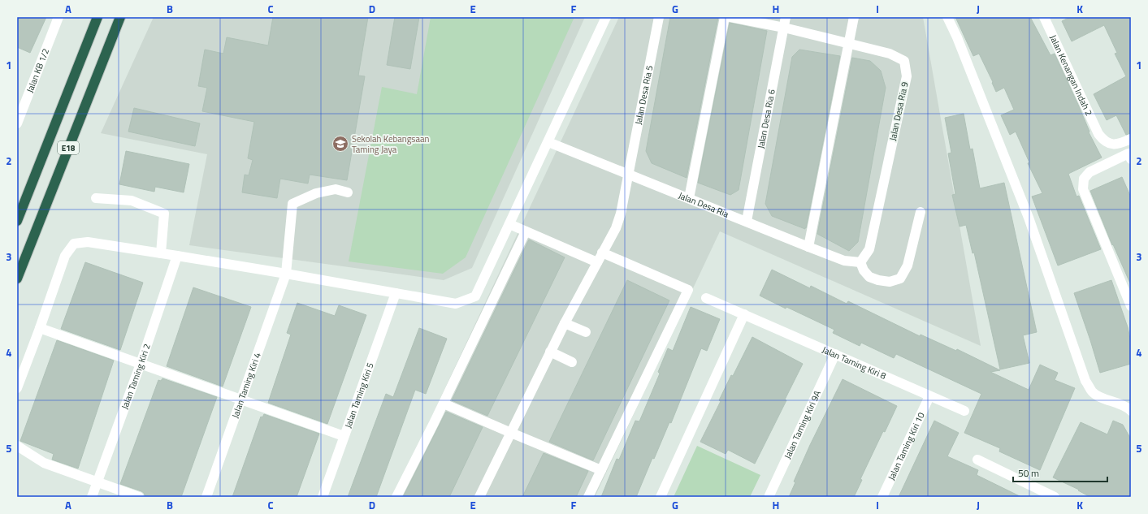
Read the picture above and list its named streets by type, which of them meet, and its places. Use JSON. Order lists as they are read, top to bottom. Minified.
{"streets":{"highway":["E18"],"street":["Jalan KB 1/2","Jalan Kenangan Indah 2","Jalan Desa Ria 5","Jalan Desa Ria 9","Jalan Desa Ria 6","Jalan Desa Ria","Jalan Taming Kiri 8","Jalan Taming Kiri 2","Jalan Taming Kiri 4","Jalan Taming Kiri 5","Jalan Taming Kiri 9A","Jalan Taming Kiri 10"]},"crossings":[["Jalan Desa Ria 5","Jalan Desa Ria"],["Jalan Desa Ria 9","Jalan Desa Ria 6"],["Jalan Desa Ria 9","Jalan Desa Ria"],["Jalan Desa Ria 6","Jalan Desa Ria"],["Jalan Taming Kiri 8","Jalan Taming Kiri 9A"],["Jalan Taming Kiri 8","Jalan Taming Kiri 10"]],"places":{"school or university":["Sekolah Kebangsaan Taming Jaya"]},"scale_bar":"50 m","grid":{"columns":["A","B","C","D","E","F","G","H","I","J","K"],"rows":["1","2","3","4","5"]}}
